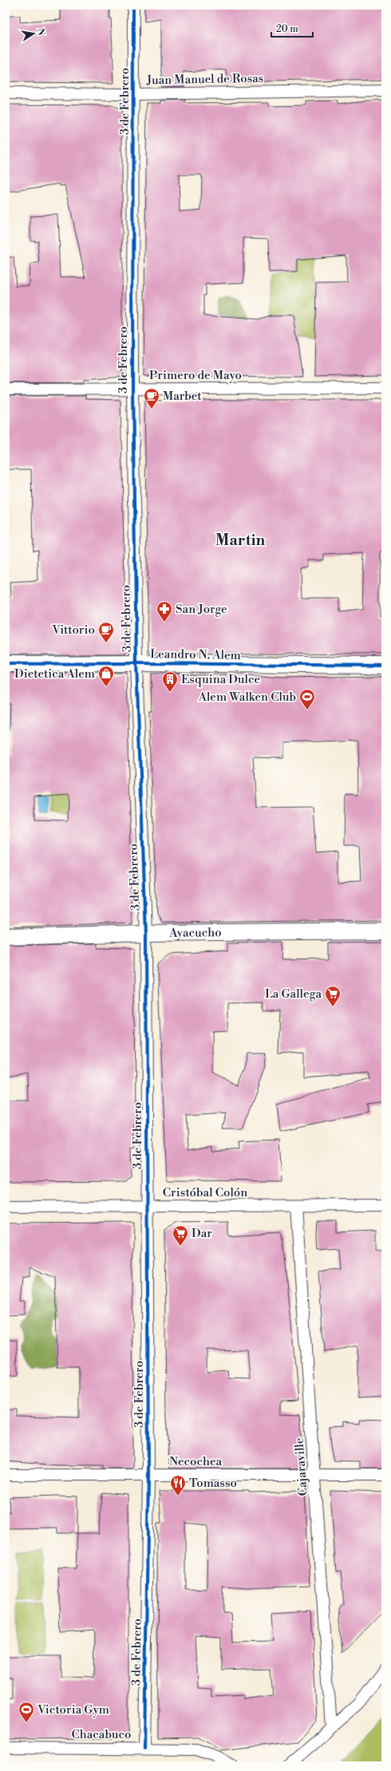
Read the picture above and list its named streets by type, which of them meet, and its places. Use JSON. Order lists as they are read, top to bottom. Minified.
{"streets":{"main road":["Leandro N. Alem","Ayacucho"],"street":["Juan Manuel de Rosas","3 de Febrero","Primero de Mayo","Cristóbal Colón","Necochea","Cajaraville","Chacabuco"]},"crossings":[["Juan Manuel de Rosas","3 de Febrero"],["3 de Febrero","Primero de Mayo"],["3 de Febrero","Leandro N. Alem"],["3 de Febrero","Ayacucho"],["3 de Febrero","Cristóbal Colón"],["3 de Febrero","Necochea"],["3 de Febrero","Chacabuco"],["Cristóbal Colón","Cajaraville"],["Necochea","Cajaraville"]],"districts":["Martin"],"places":{"cafe":["Marbet","Vittorio"],"pharmacy":["San Jorge"],"shop":["Dietetica Alem"],"building":["Esquina Dulce"],"sports":["Alem Walken Club","Victoria Gym"],"supermarket":["La Gallega","Dar"],"restaurant":["Tomasso"]},"scale_bar":"20 m","north":"right"}
